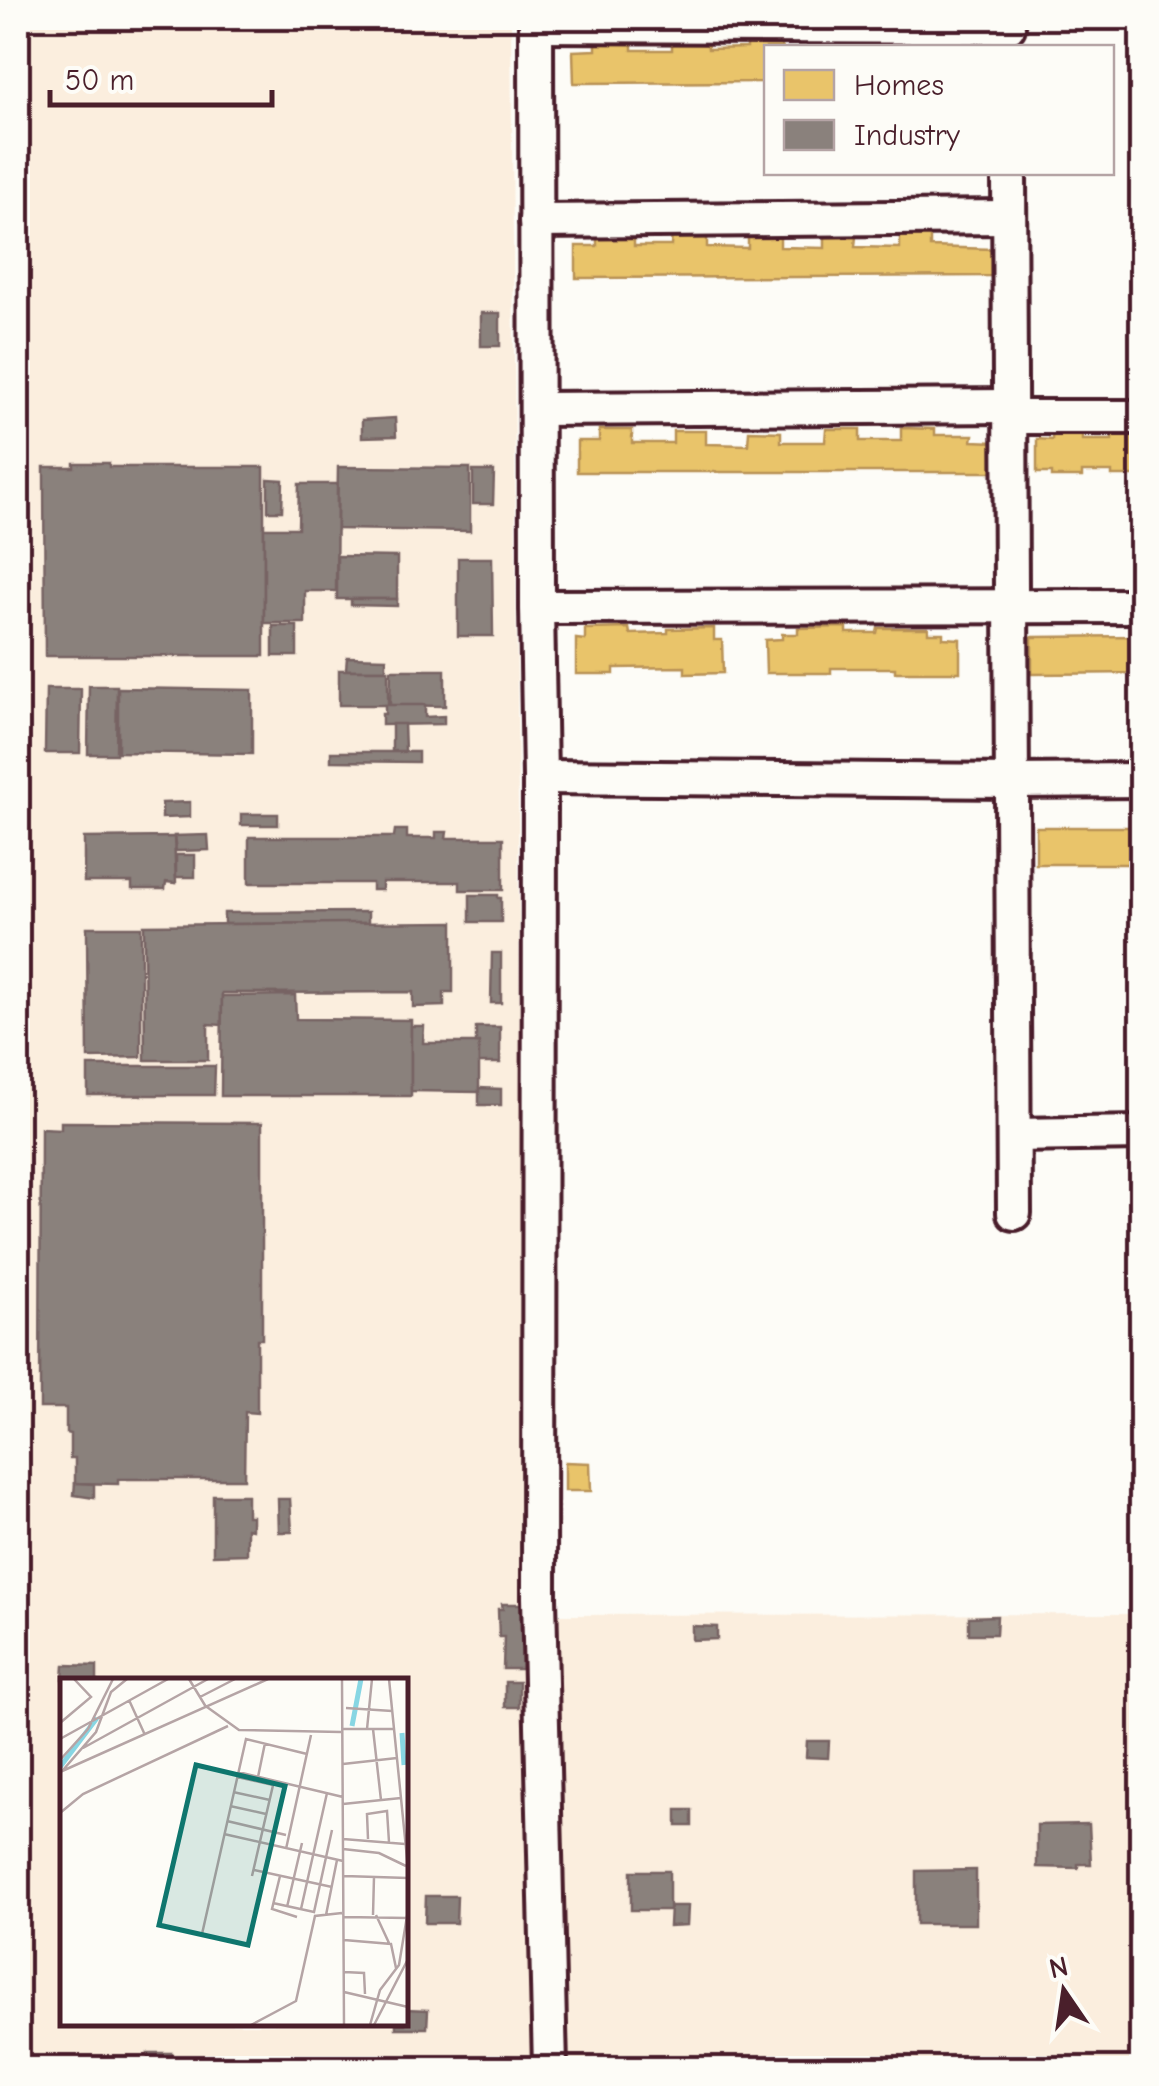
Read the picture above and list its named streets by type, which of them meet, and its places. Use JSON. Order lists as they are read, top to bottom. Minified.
{"legend":["Homes","Industry"],"scale_bar":"50 m","north":"top"}
